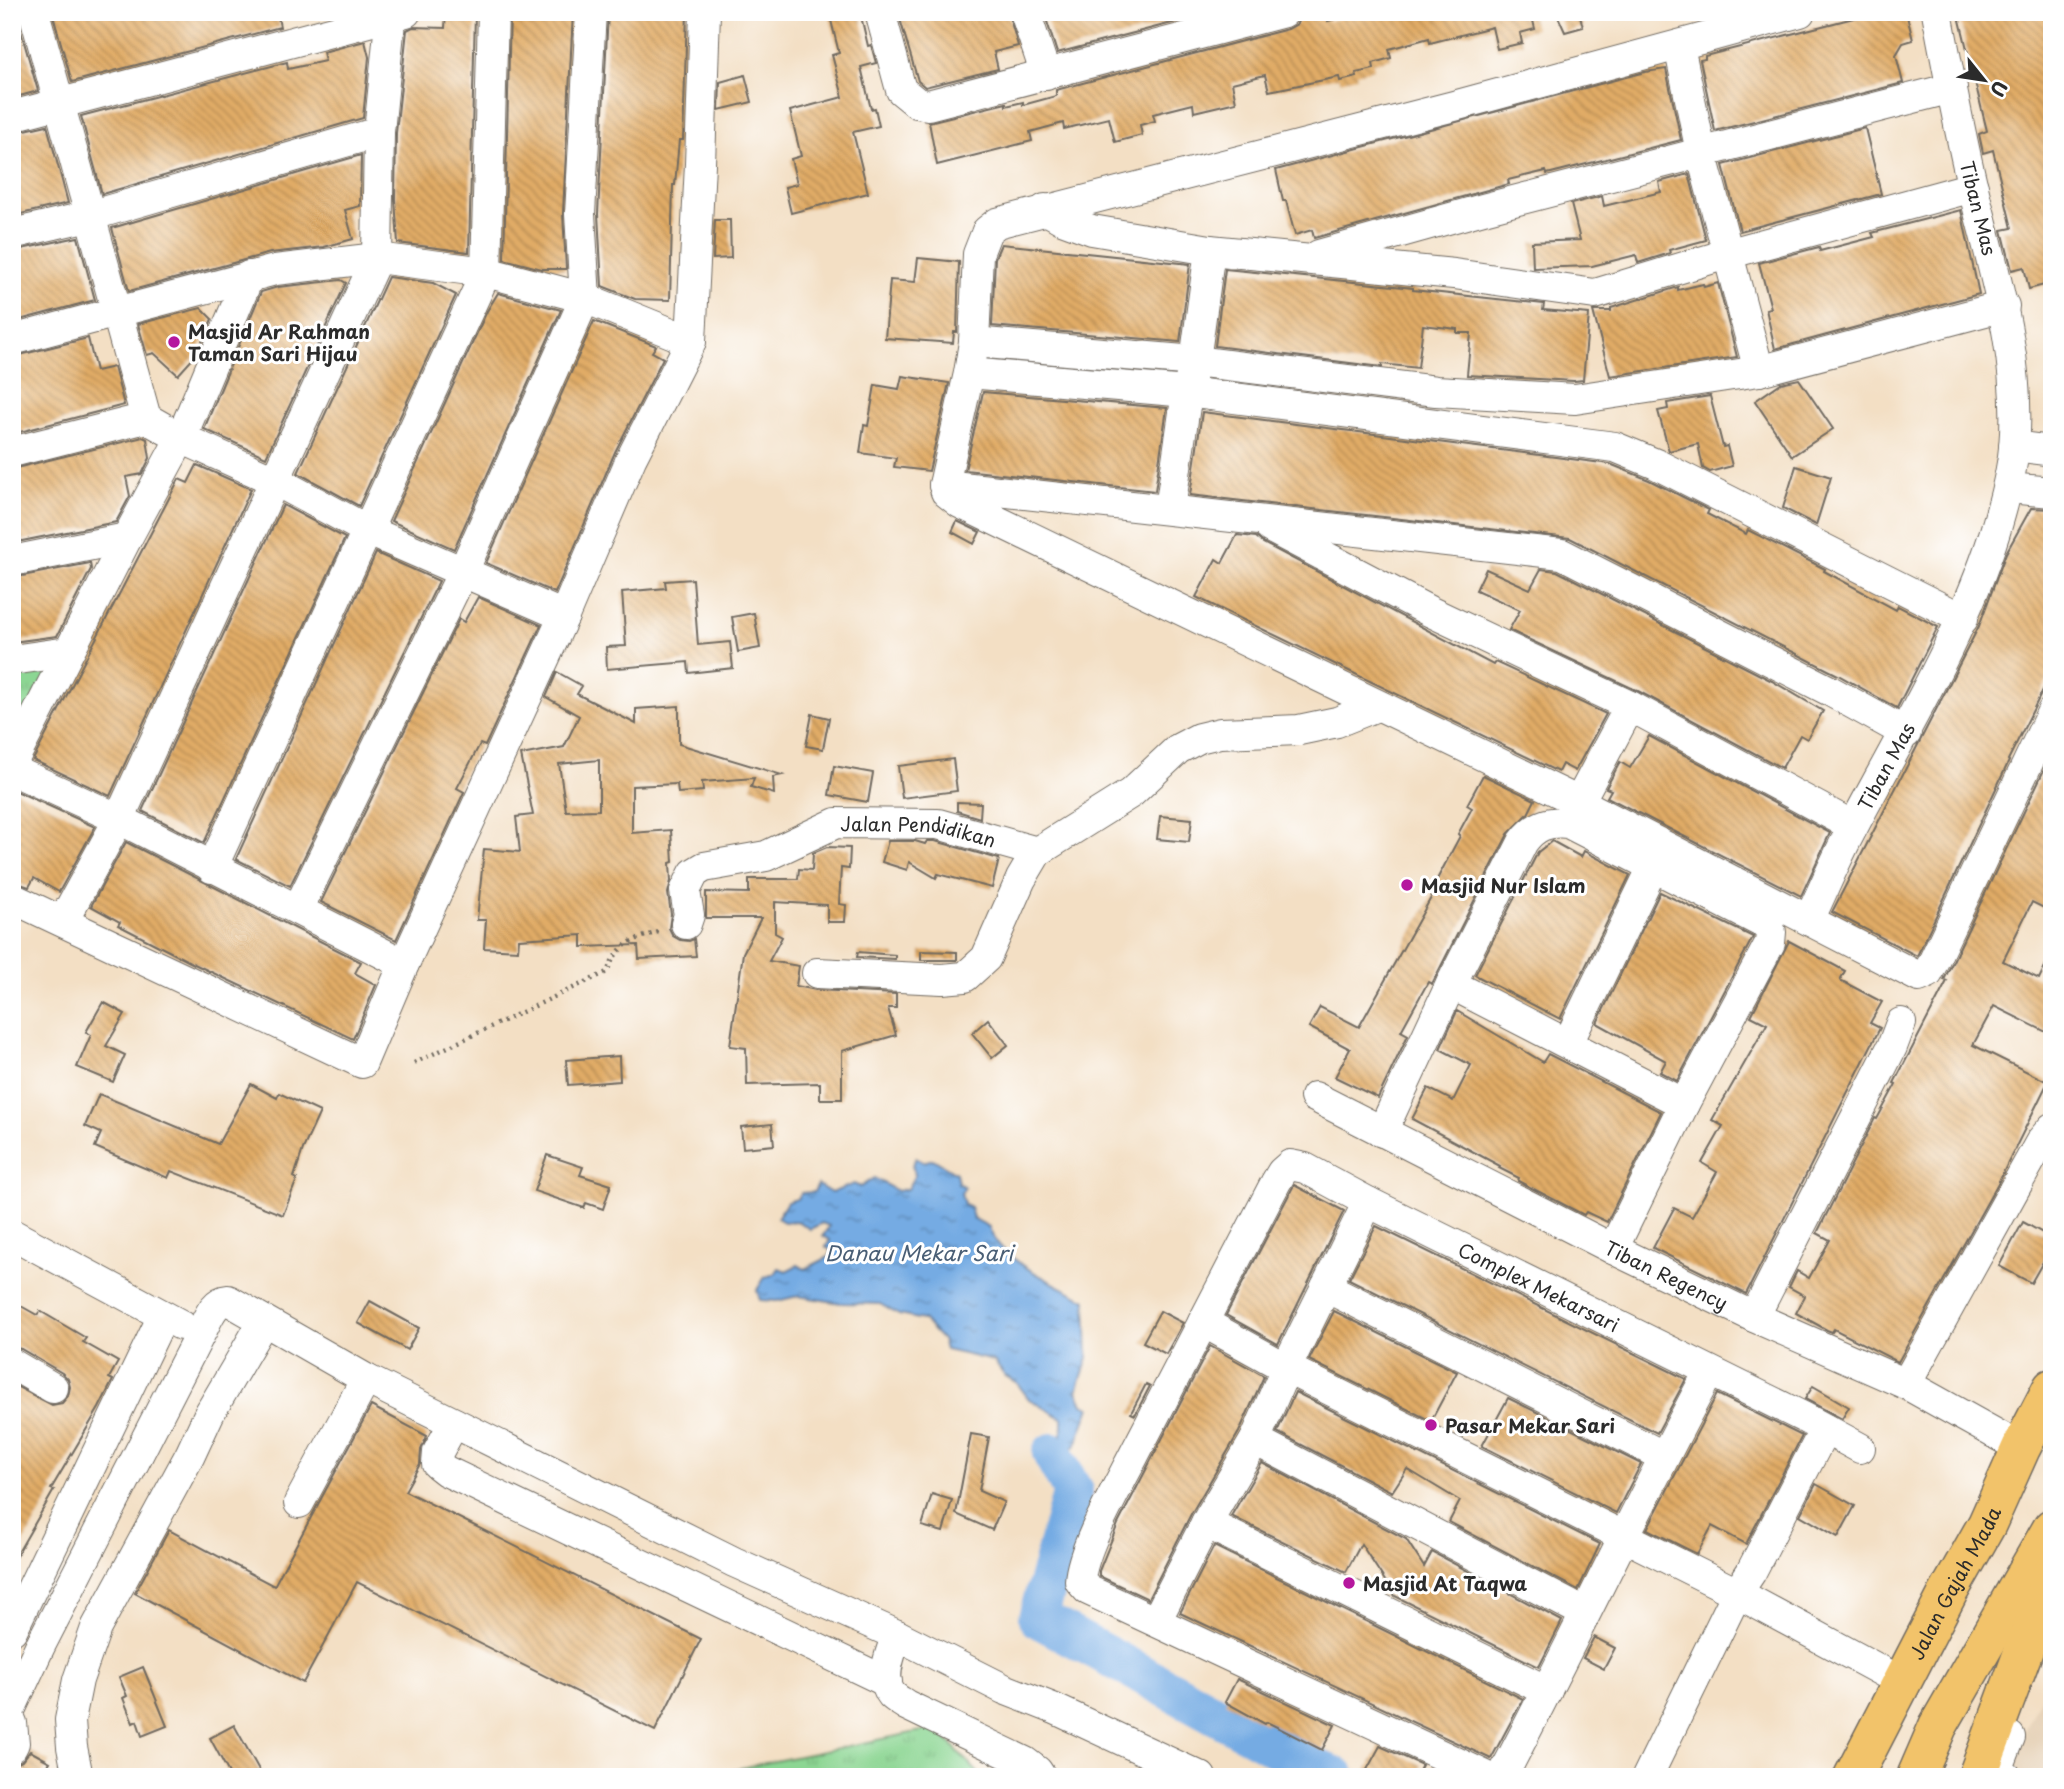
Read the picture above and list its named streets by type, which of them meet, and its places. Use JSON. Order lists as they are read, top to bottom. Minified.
{"streets":{"highway":["Jalan Gajah Mada"],"street":["Tiban Mas","Jalan Pendidikan","Tiban Regency","Complex Mekarsari"]},"crossings":[["Tiban Regency","Jalan Gajah Mada"]],"water":["Danau Mekar Sari"],"places":["Masjid Ar Rahman Taman Sari Hijau","Masjid Nur Islam","Pasar Mekar Sari","Masjid At Taqwa"],"north":"bottom right"}
